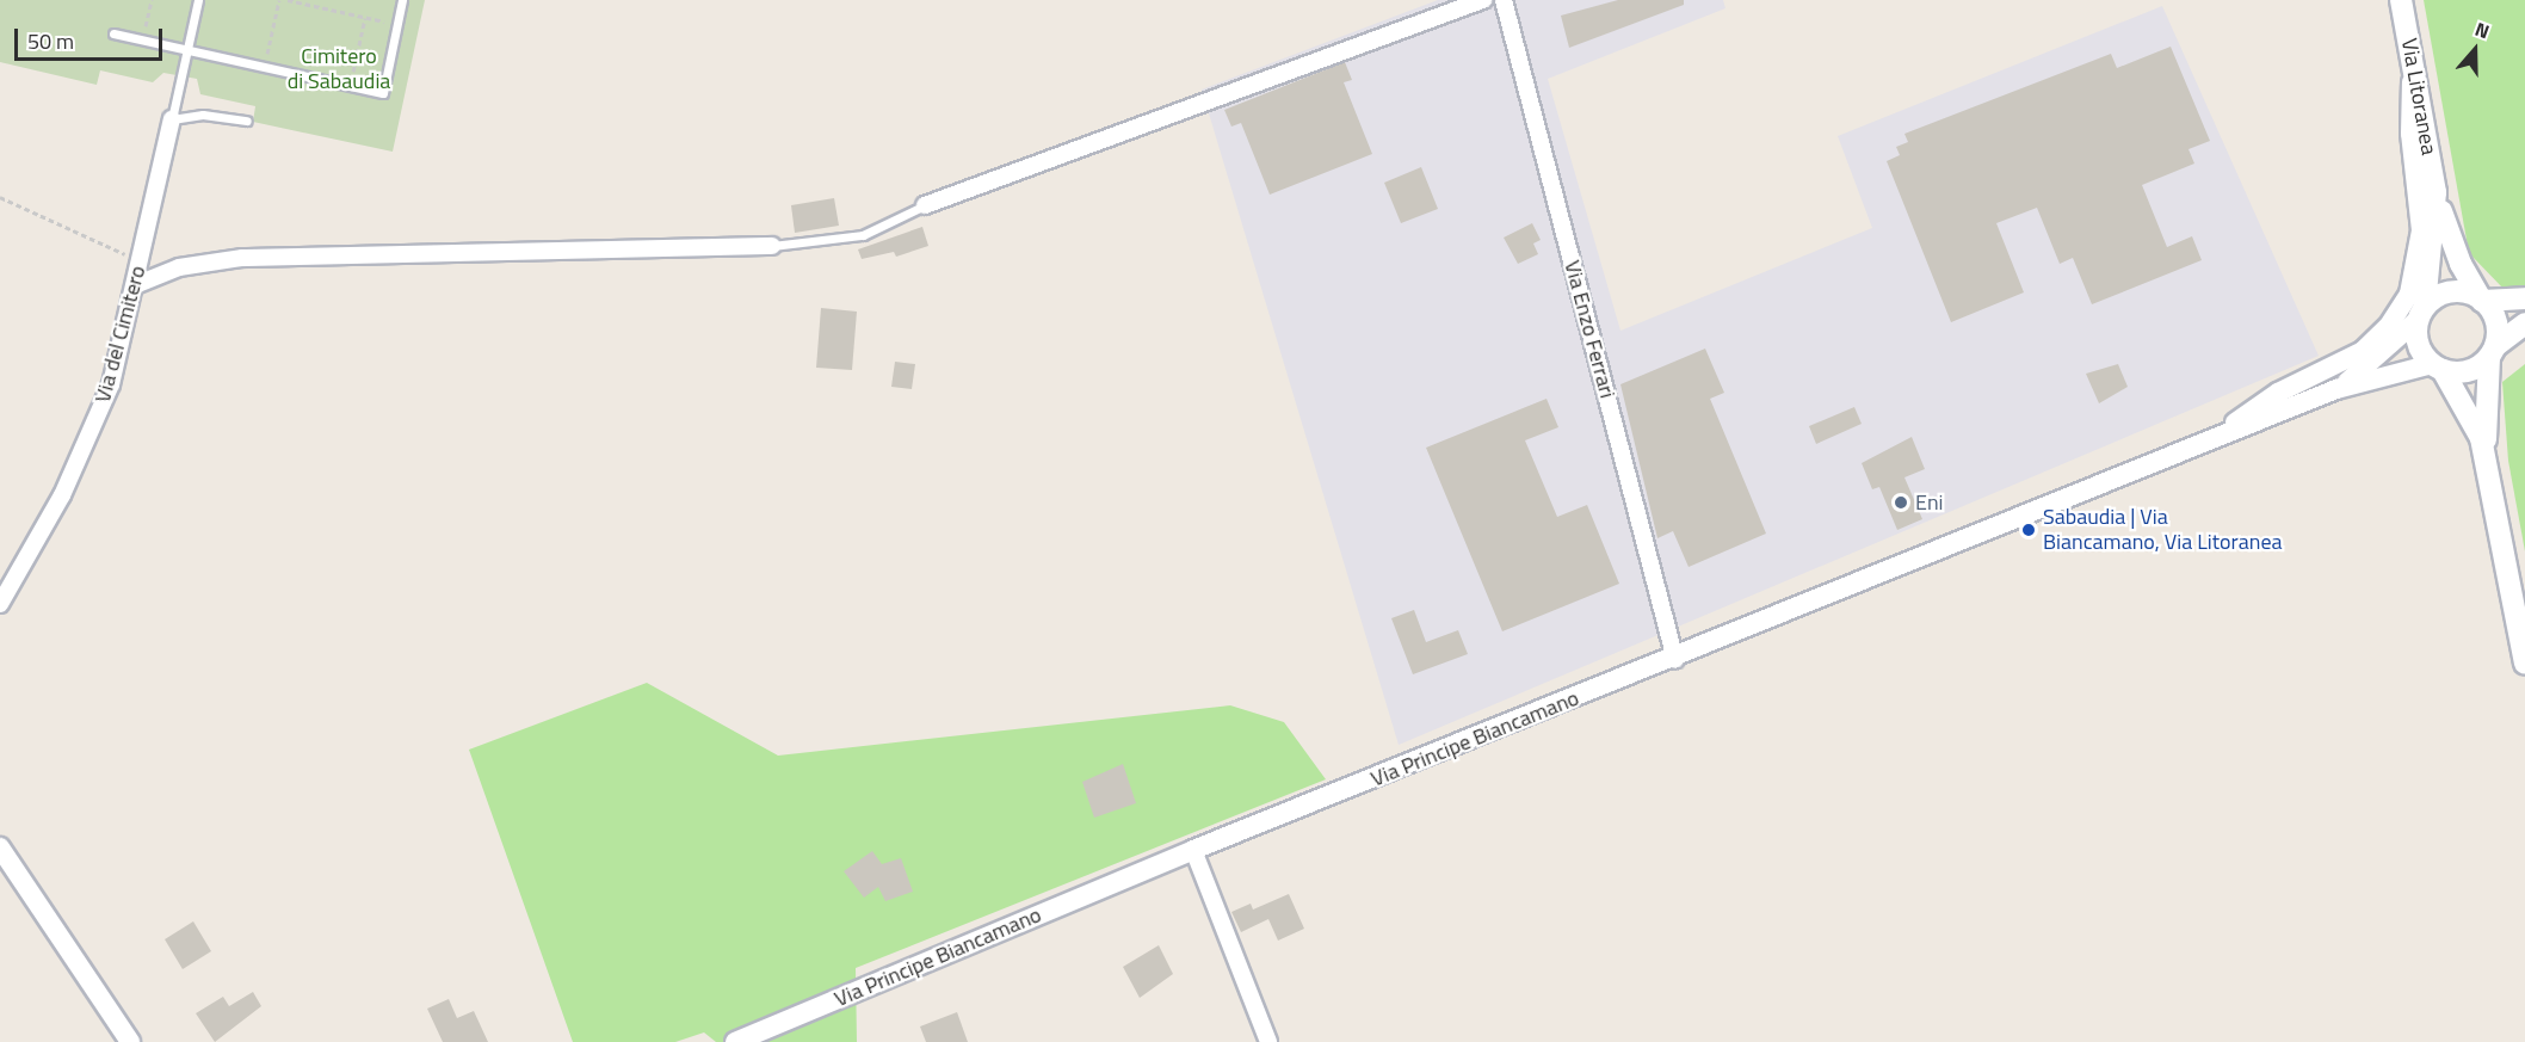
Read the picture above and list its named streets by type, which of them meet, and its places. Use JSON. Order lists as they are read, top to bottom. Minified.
{"streets":{"main road":["Via Litoranea"],"street":["Via Enzo Ferrari","Via del Cimitero","Via Principe Biancamano"]},"crossings":[["Via Litoranea","Via Principe Biancamano"],["Via Enzo Ferrari","Via Principe Biancamano"]],"parks":["Cimitero di Sabaudia"],"places":["Eni","Sabaudia | Via Biancamano, Via Litoranea"],"scale_bar":"50 m","north":"top"}
